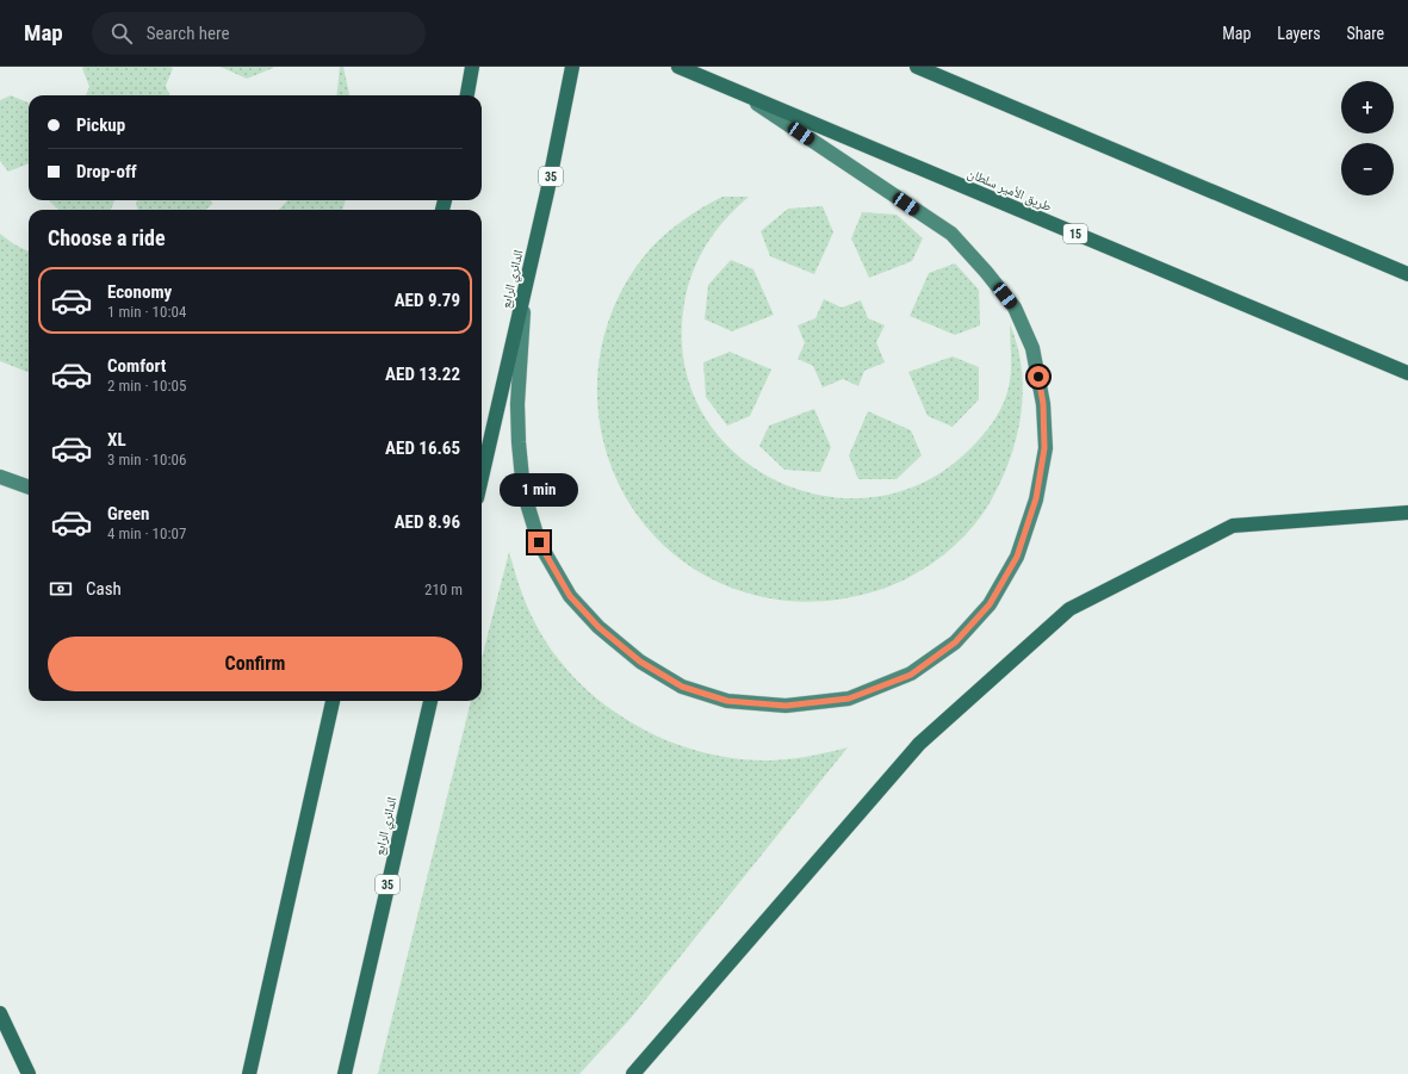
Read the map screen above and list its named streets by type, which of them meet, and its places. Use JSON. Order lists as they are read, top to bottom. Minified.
{"streets":{"highway":["35","طريق الأمير سلطان","15","الدائري الرابع"]},"page":{"header":"Map","search":"Search here","nav":["Map","Layers","Share"],"map_buttons":["+","−"],"banner":["Pickup","Drop-off"],"heading":"Choose a ride","list":[{"name":"Economy","note":"1 min · 10:04","value":"AED 9.79"},{"name":"Comfort","note":"2 min · 10:05","value":"AED 13.22"},{"name":"XL","note":"3 min · 10:06","value":"AED 16.65"},{"name":"Green","note":"4 min · 10:07","value":"AED 8.96"}],"bubble":"1 min","pay":["Cash","210 m"],"buttons":"Confirm"}}
